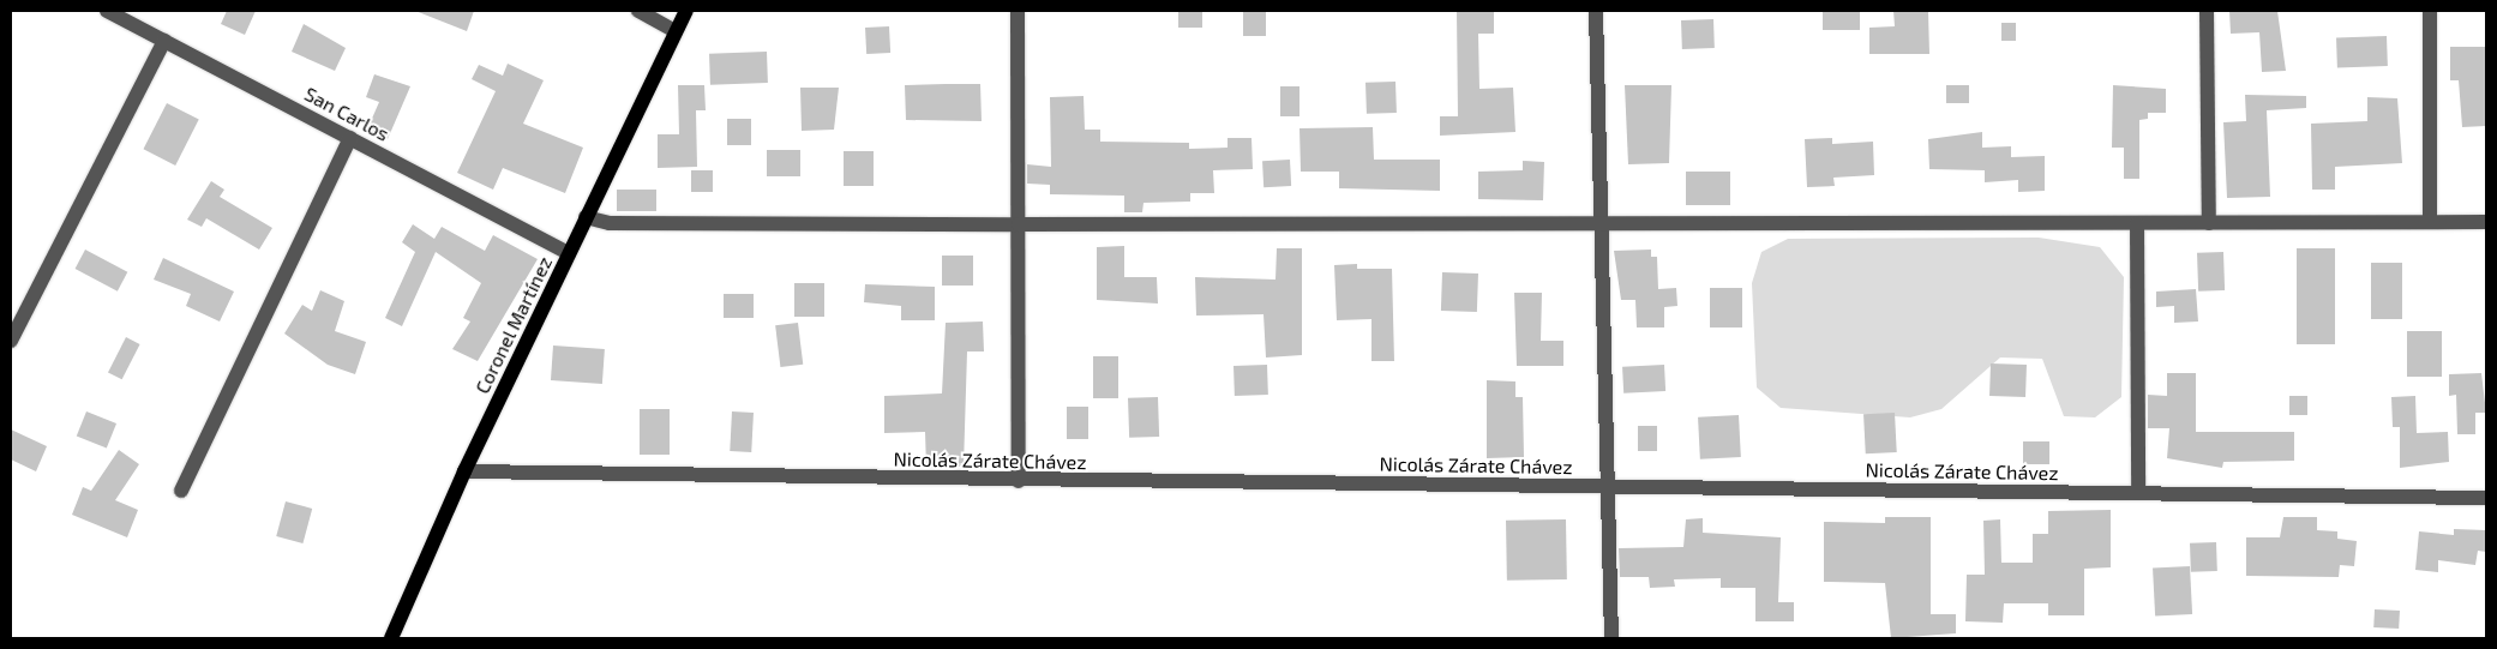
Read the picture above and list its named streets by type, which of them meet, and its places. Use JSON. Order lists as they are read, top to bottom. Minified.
{"streets":{"main road":["Coronel Martínez"],"street":["San Carlos","Nicolás Zárate Chávez"]},"crossings":[["San Carlos","Coronel Martínez"],["Coronel Martínez","Nicolás Zárate Chávez"]]}
